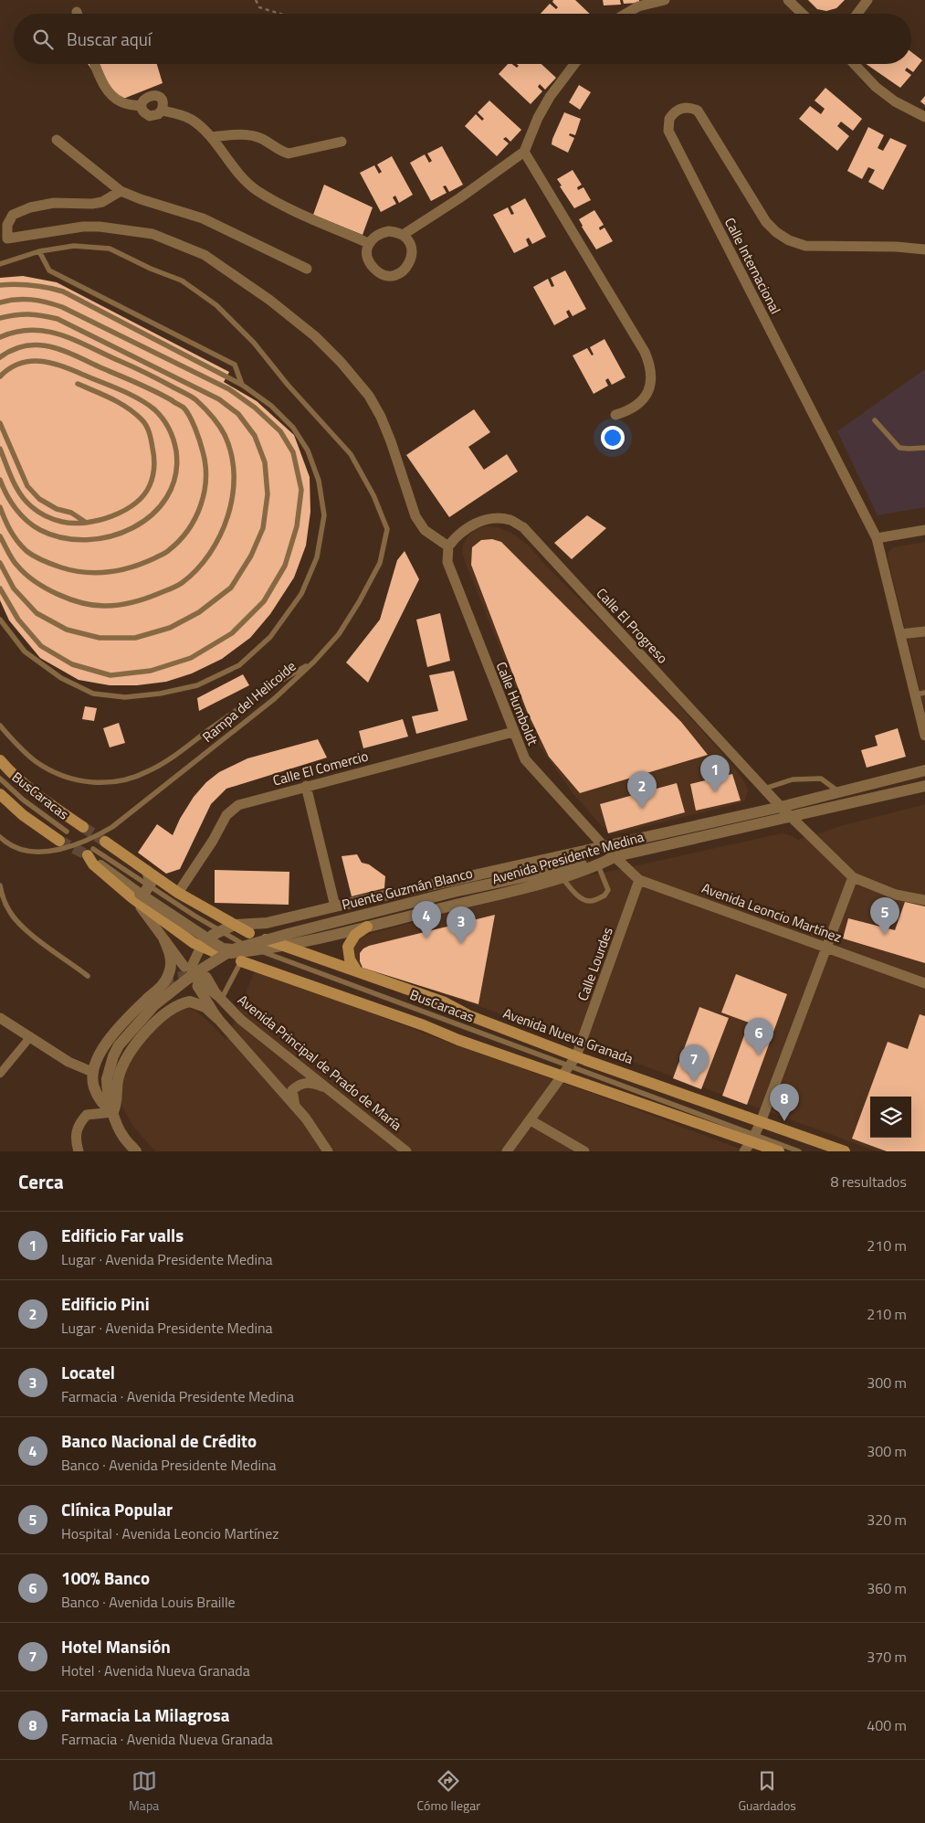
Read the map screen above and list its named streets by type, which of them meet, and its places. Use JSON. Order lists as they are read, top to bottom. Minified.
{"streets":{"main road":["Avenida Nueva Granada"],"street":["Calle Internacional","Calle El Progreso","Calle Humboldt","Calle El Comercio","Avenida Presidente Medina","Puente Guzmán Blanco","Avenida Leoncio Martínez","Calle Lourdes","Avenida Principal de Prado de María"],"lane":["Rampa del Helicoide","BusCaracas"]},"crossings":[["Calle El Progreso","Calle Humboldt"],["Calle El Progreso","Avenida Presidente Medina"],["Calle Humboldt","Calle El Comercio"],["Calle Humboldt","Avenida Presidente Medina"],["Calle Humboldt","Puente Guzmán Blanco"],["Calle Humboldt","Avenida Leoncio Martínez"],["BusCaracas","Avenida Presidente Medina"],["BusCaracas","Calle Lourdes"],["BusCaracas","Avenida Nueva Granada"],["Avenida Presidente Medina","Puente Guzmán Blanco"],["Avenida Presidente Medina","Avenida Leoncio Martínez"],["Avenida Presidente Medina","Avenida Nueva Granada"],["Puente Guzmán Blanco","Avenida Leoncio Martínez"],["Avenida Leoncio Martínez","Calle Lourdes"],["Calle Lourdes","Avenida Nueva Granada"]],"page":{"search":"Buscar aquí","pins":["1","2","5","4","3","6","7","8"],"heading":["Cerca","8 resultados"],"list":[{"mark":"1","name":"Edificio Far valls","note":"Lugar · Avenida Presidente Medina","value":"210 m"},{"mark":"2","name":"Edificio Pini","note":"Lugar · Avenida Presidente Medina","value":"210 m"},{"mark":"3","name":"Locatel","note":"Farmacia · Avenida Presidente Medina","value":"300 m"},{"mark":"4","name":"Banco Nacional de Crédito","note":"Banco · Avenida Presidente Medina","value":"300 m"},{"mark":"5","name":"Clínica Popular","note":"Hospital · Avenida Leoncio Martínez","value":"320 m"},{"mark":"6","name":"100% Banco","note":"Banco · Avenida Louis Braille","value":"360 m"},{"mark":"7","name":"Hotel Mansión","note":"Hotel · Avenida Nueva Granada","value":"370 m"},{"mark":"8","name":"Farmacia La Milagrosa","note":"Farmacia · Avenida Nueva Granada","value":"400 m"}],"nav":["Mapa","Cómo llegar","Guardados"]}}
